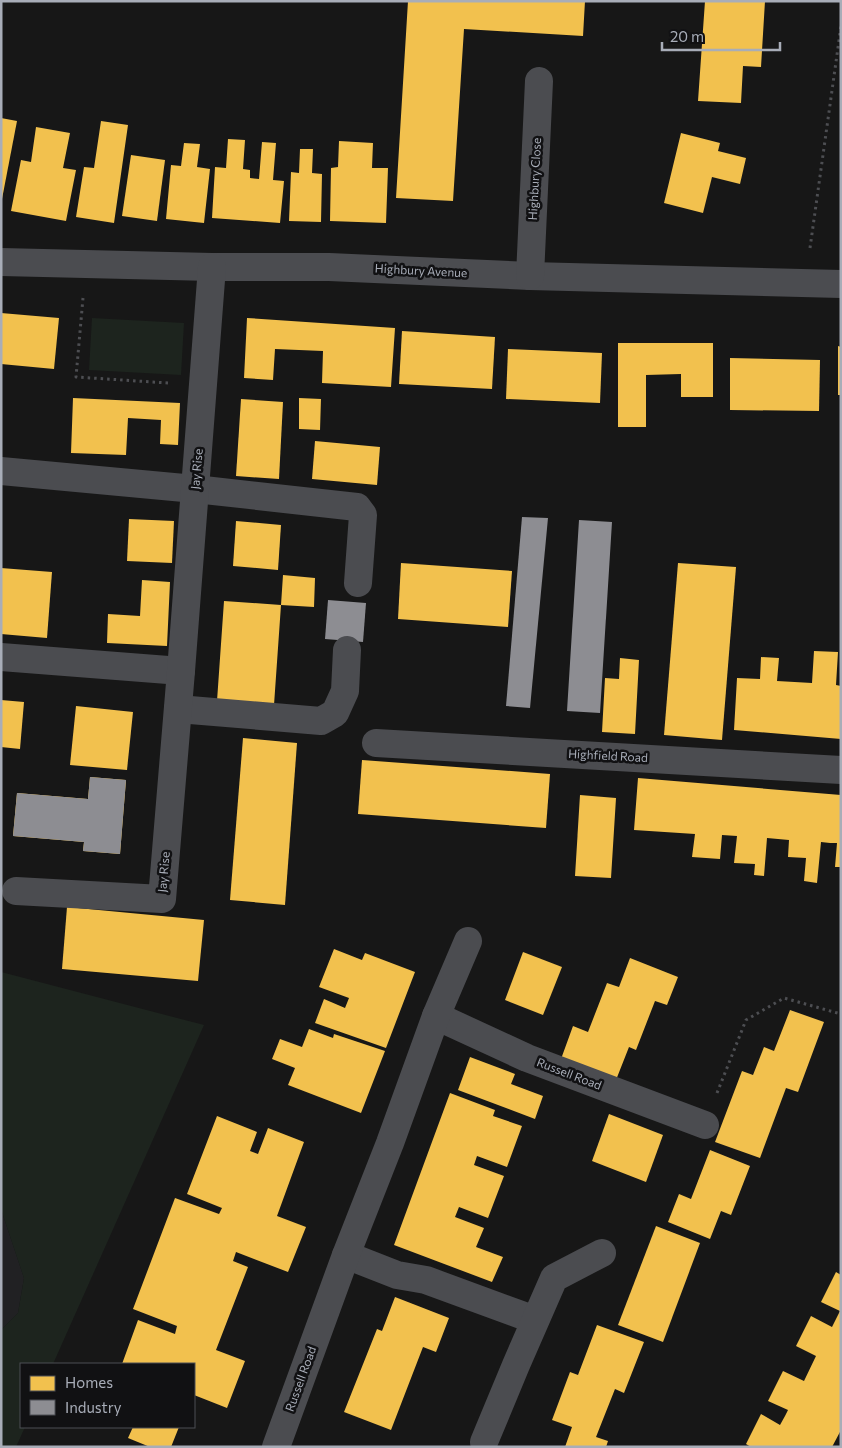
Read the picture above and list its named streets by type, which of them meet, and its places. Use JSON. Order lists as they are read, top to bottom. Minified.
{"streets":{"street":["Highbury Close","Highbury Avenue","Jay Rise","Highfield Road","Russell Road"]},"crossings":[["Highbury Close","Highbury Avenue"],["Highbury Avenue","Jay Rise"]],"legend":["Homes","Industry"],"scale_bar":"20 m"}
